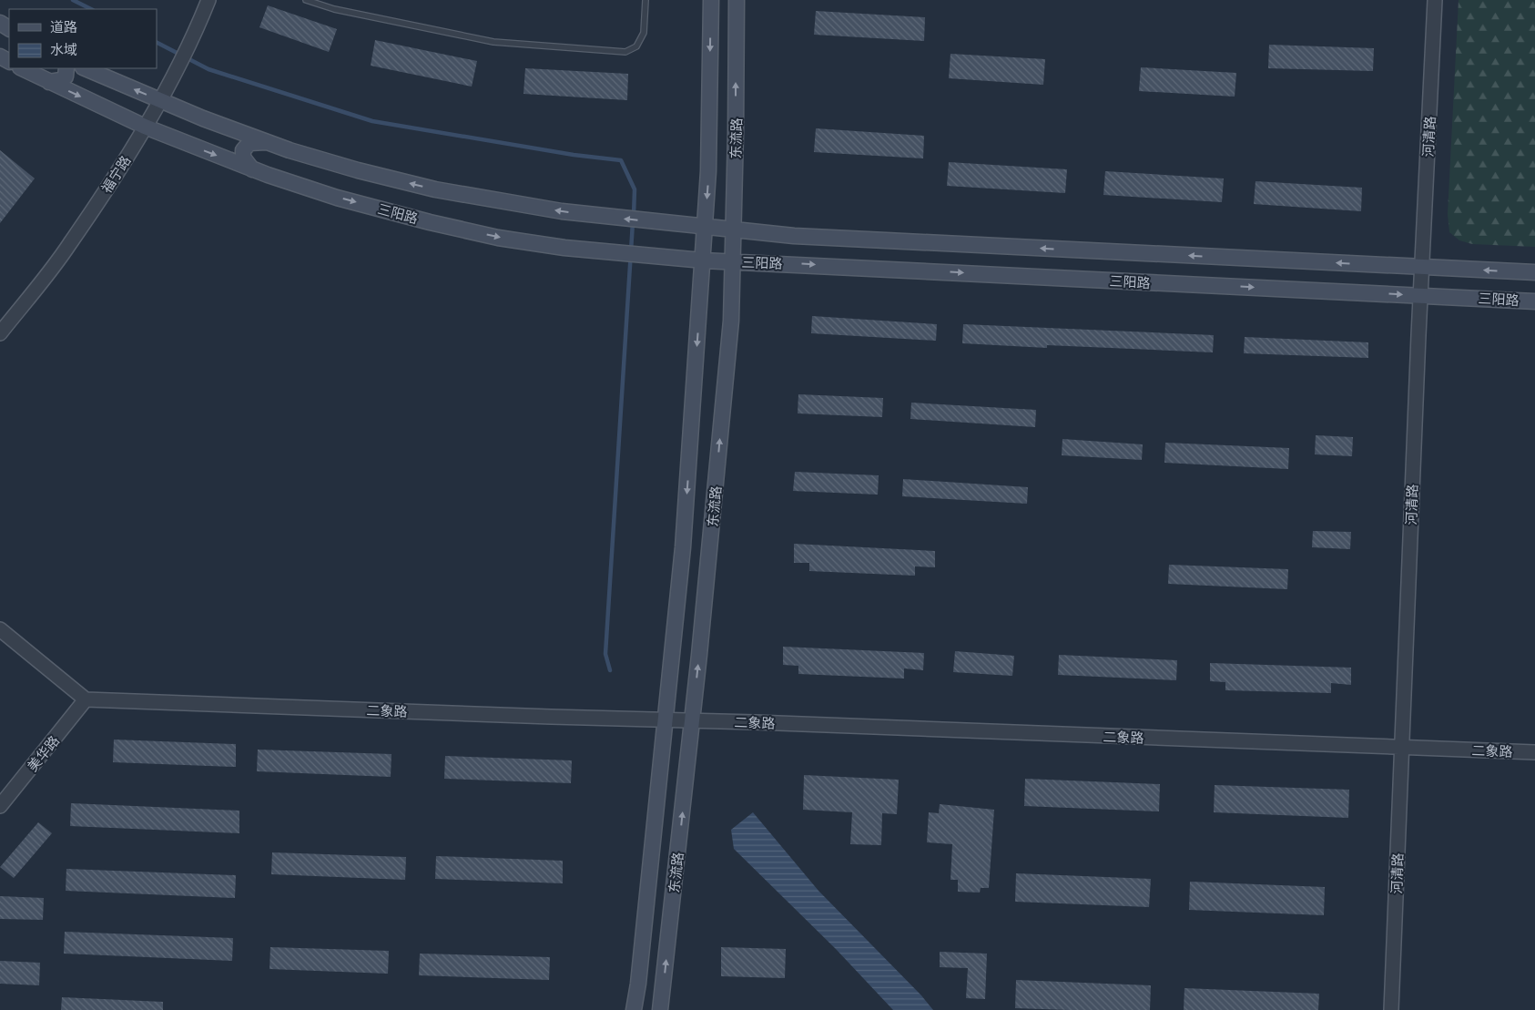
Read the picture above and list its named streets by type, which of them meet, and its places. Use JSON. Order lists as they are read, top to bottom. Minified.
{"streets":{"main road":["东流路","三阳路"],"street":["河清路","福宁路","二象路","美华路"]},"crossings":[["河清路","三阳路"],["河清路","二象路"],["东流路","三阳路"],["东流路","二象路"],["福宁路","三阳路"],["二象路","美华路"]],"legend":["道路","水域"]}
